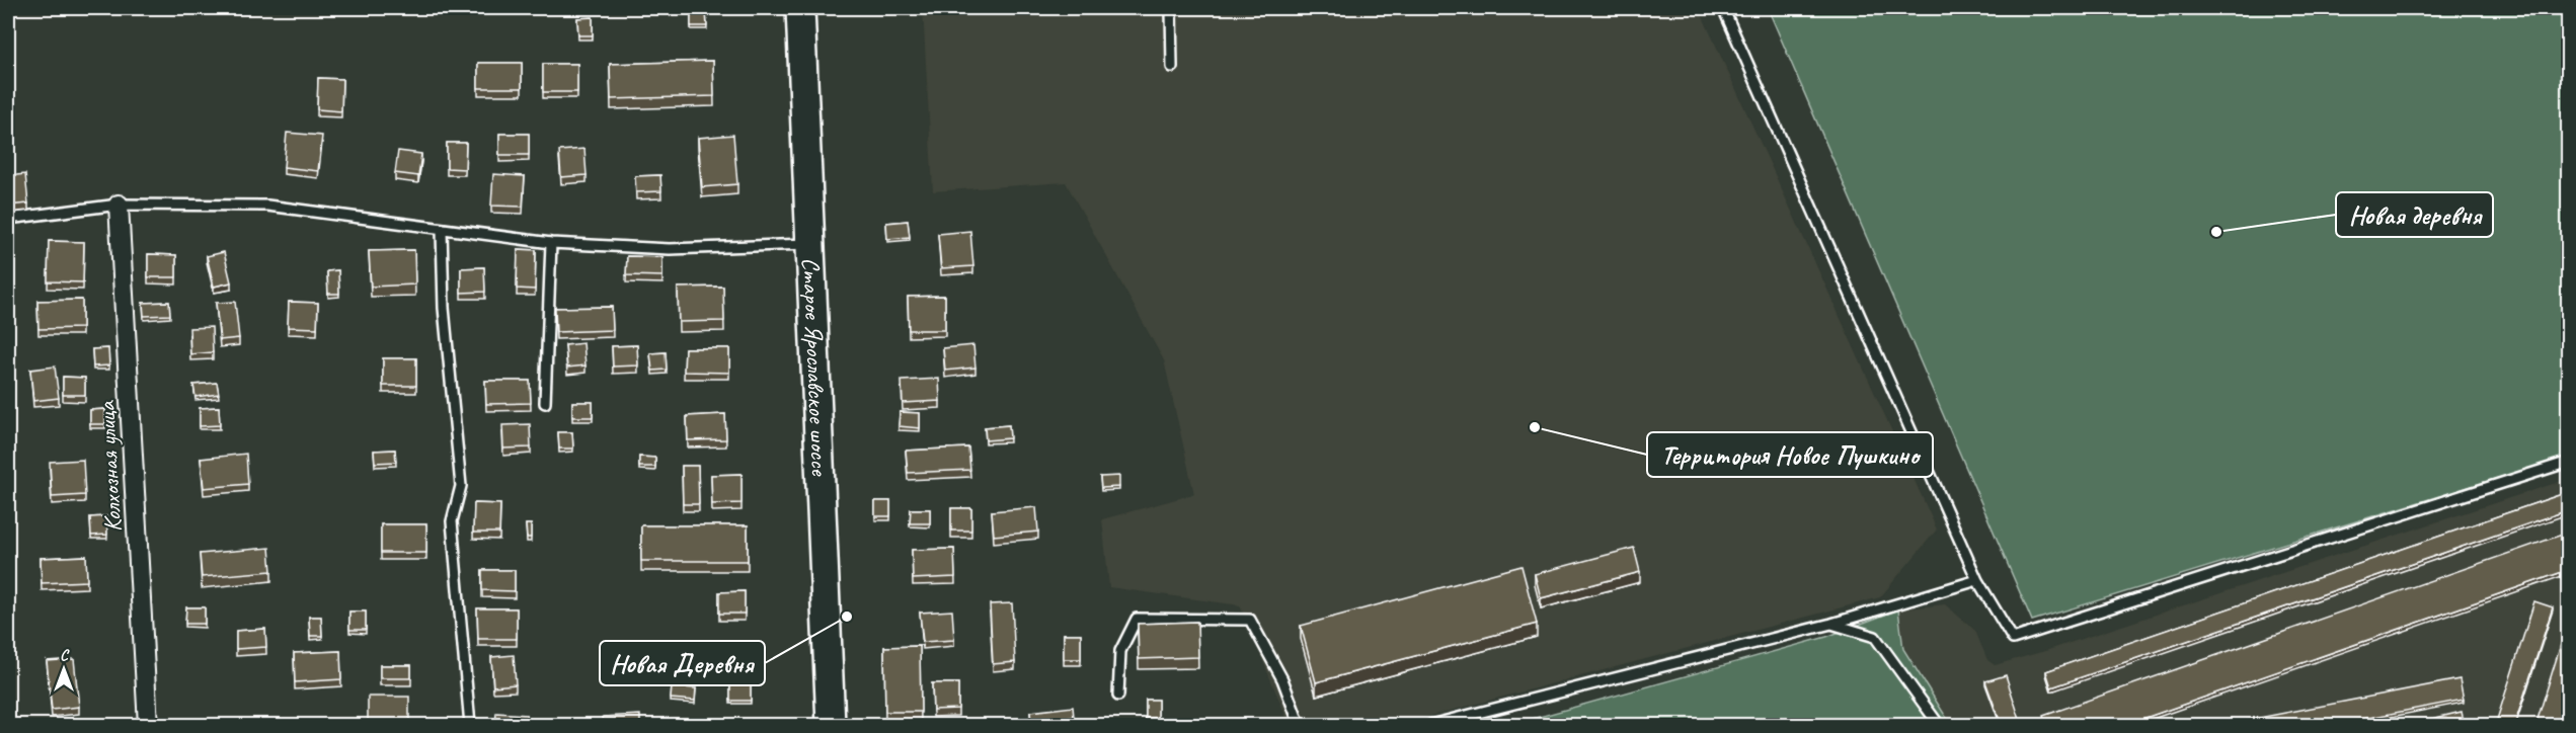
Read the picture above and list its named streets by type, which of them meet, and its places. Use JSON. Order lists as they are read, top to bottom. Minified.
{"streets":{"main road":["Старое Ярославское шоссе"],"street":["Колхозная улица"]},"places":["Новая деревня","Территория Новое Пушкино","Новая Деревня"],"north":"top"}
